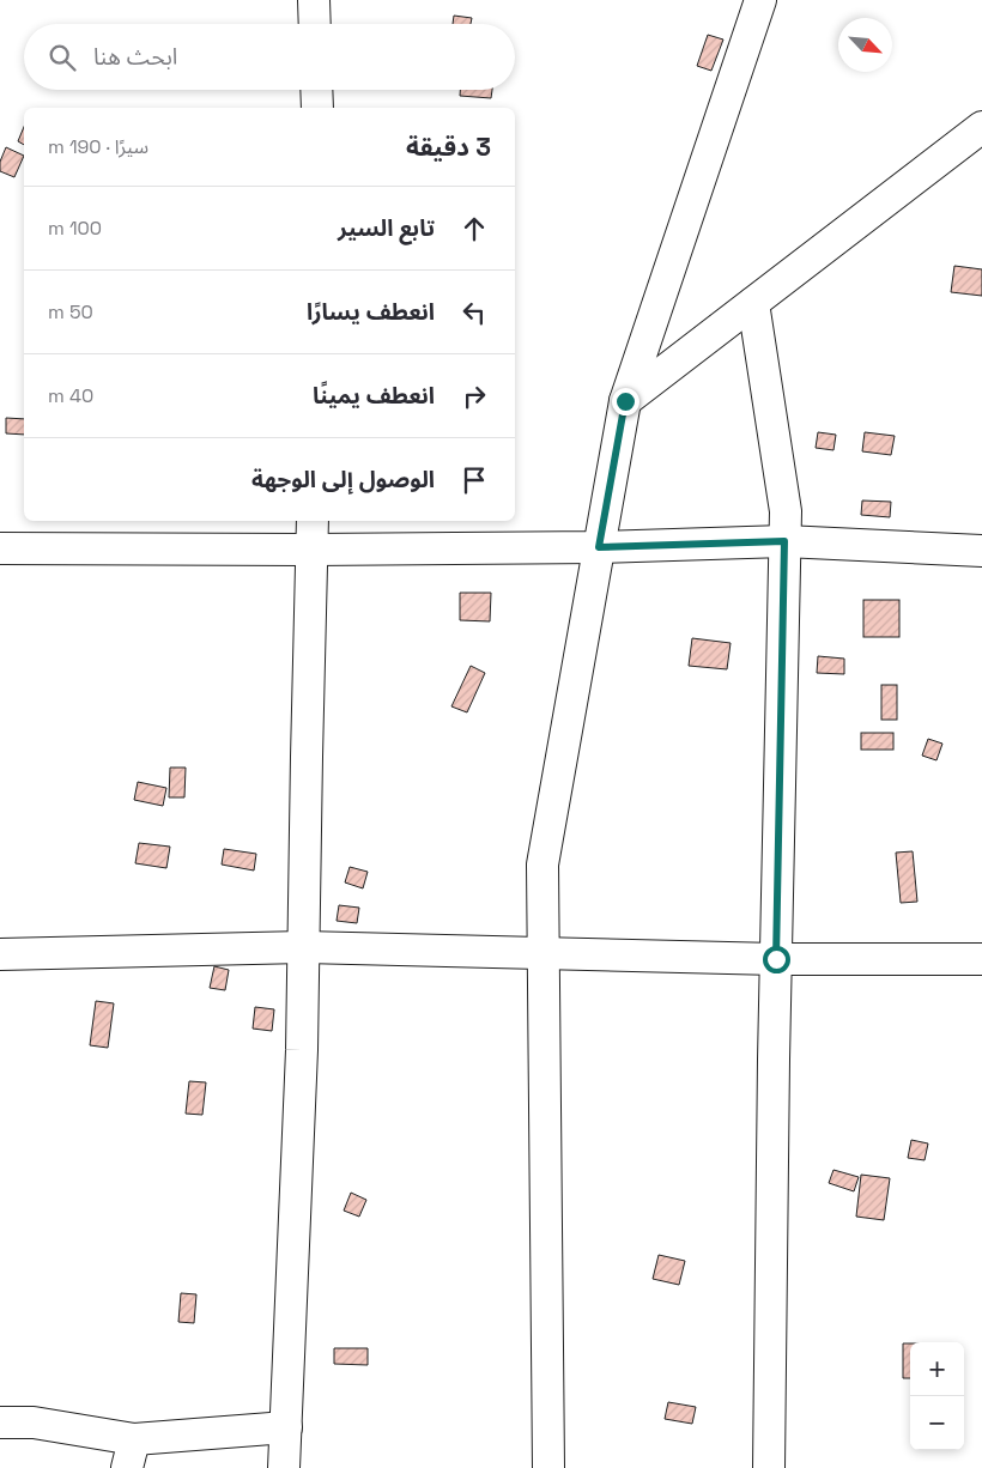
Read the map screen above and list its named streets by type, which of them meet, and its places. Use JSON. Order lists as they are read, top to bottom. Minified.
{"north":"bottom right","page":{"search":"ابحث هنا","heading":["3 دقيقة","سيرًا · 190 m"],"list":[["تابع السير","100 m"],["انعطف يسارًا","50 m"],["انعطف يمينًا","40 m"],"الوصول إلى الوجهة"],"map_buttons":["+","−"]}}
